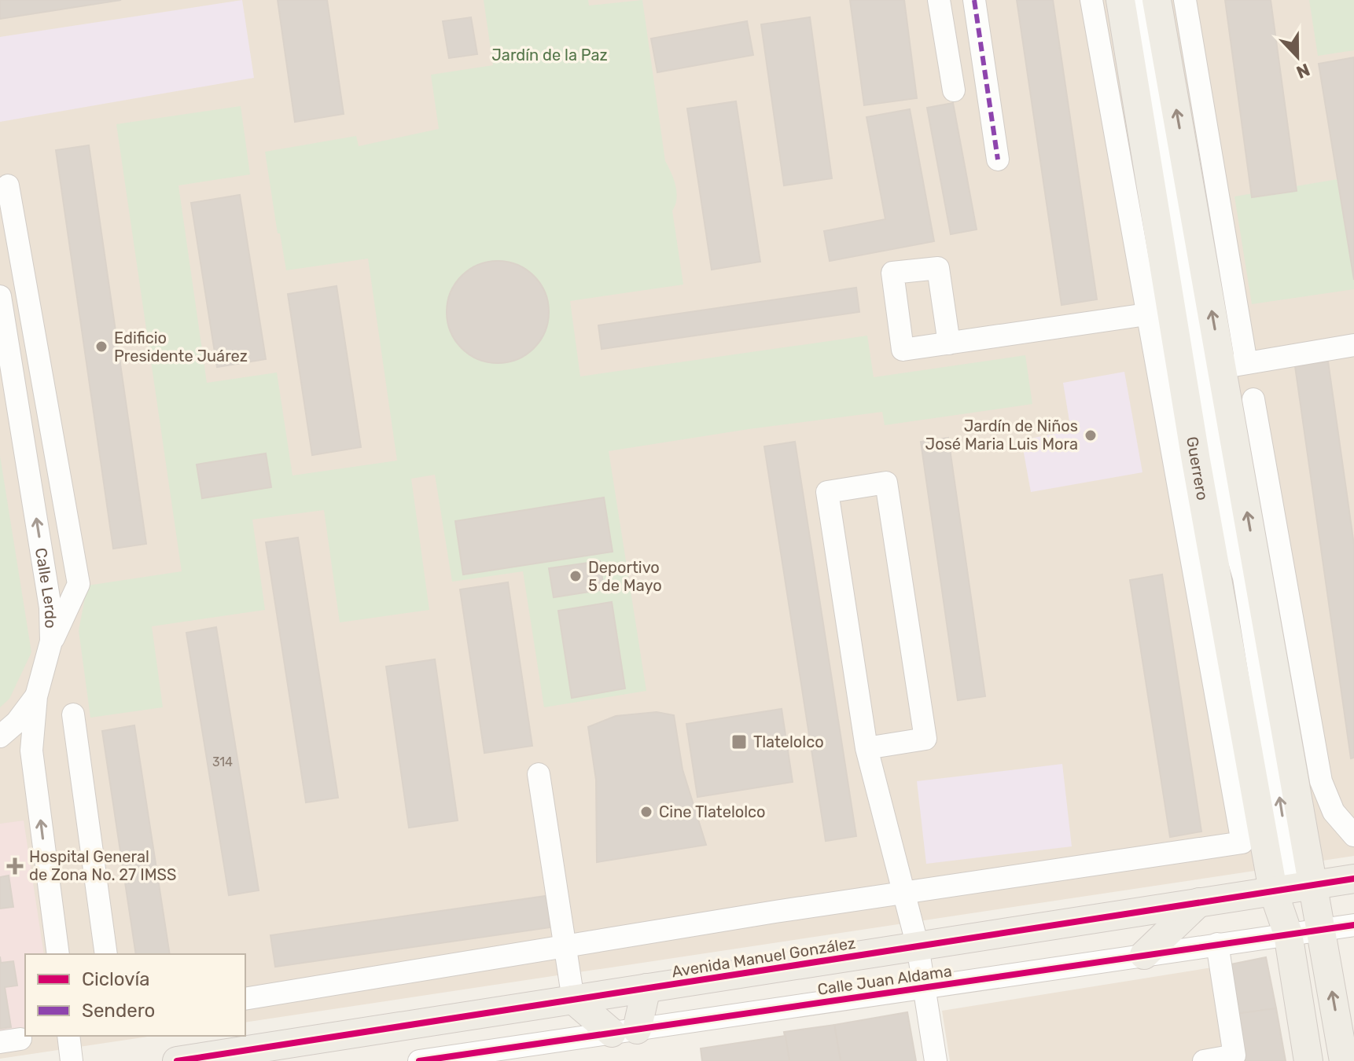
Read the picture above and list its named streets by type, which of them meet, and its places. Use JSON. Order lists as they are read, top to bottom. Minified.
{"streets":{"main road":["Guerrero","Avenida Manuel González"],"street":["Calle Lerdo","Calle Juan Aldama"]},"crossings":[["Guerrero","Avenida Manuel González"],["Guerrero","Calle Juan Aldama"]],"parks":["Jardín de la Paz"],"places":{"other":["Edificio Presidente Juárez","Jardín de Niños José Maria Luis Mora","Deportivo 5 de Mayo","Cine Tlatelolco"],"transit":["Tlatelolco"],"health":["Hospital General de Zona No. 27 IMSS"]},"house_numbers":["314"],"legend":["Ciclovía","Sendero"],"north":"bottom"}
